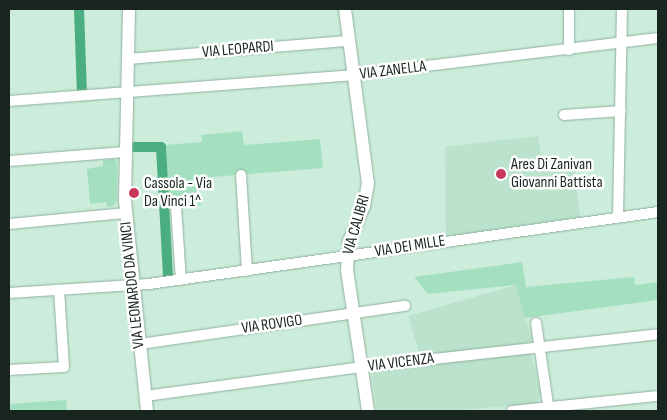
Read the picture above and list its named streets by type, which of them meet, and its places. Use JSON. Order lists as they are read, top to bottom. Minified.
{"streets":{"street":["VIA LEOPARDI","VIA ZANELLA","VIA CALIBRI","VIA DEI MILLE","VIA LEONARDO DA VINCI","VIA ROVIGO","VIA VICENZA"]},"crossings":[["VIA LEOPARDI","VIA CALIBRI"],["VIA LEOPARDI","VIA LEONARDO DA VINCI"],["VIA ZANELLA","VIA CALIBRI"],["VIA ZANELLA","VIA LEONARDO DA VINCI"],["VIA CALIBRI","VIA DEI MILLE"],["VIA CALIBRI","VIA ROVIGO"],["VIA CALIBRI","VIA VICENZA"],["VIA DEI MILLE","VIA LEONARDO DA VINCI"],["VIA LEONARDO DA VINCI","VIA ROVIGO"],["VIA LEONARDO DA VINCI","VIA VICENZA"]],"places":["Ares Di Zanivan Giovanni Battista","Cassola - Via Da Vinci 1^"]}
